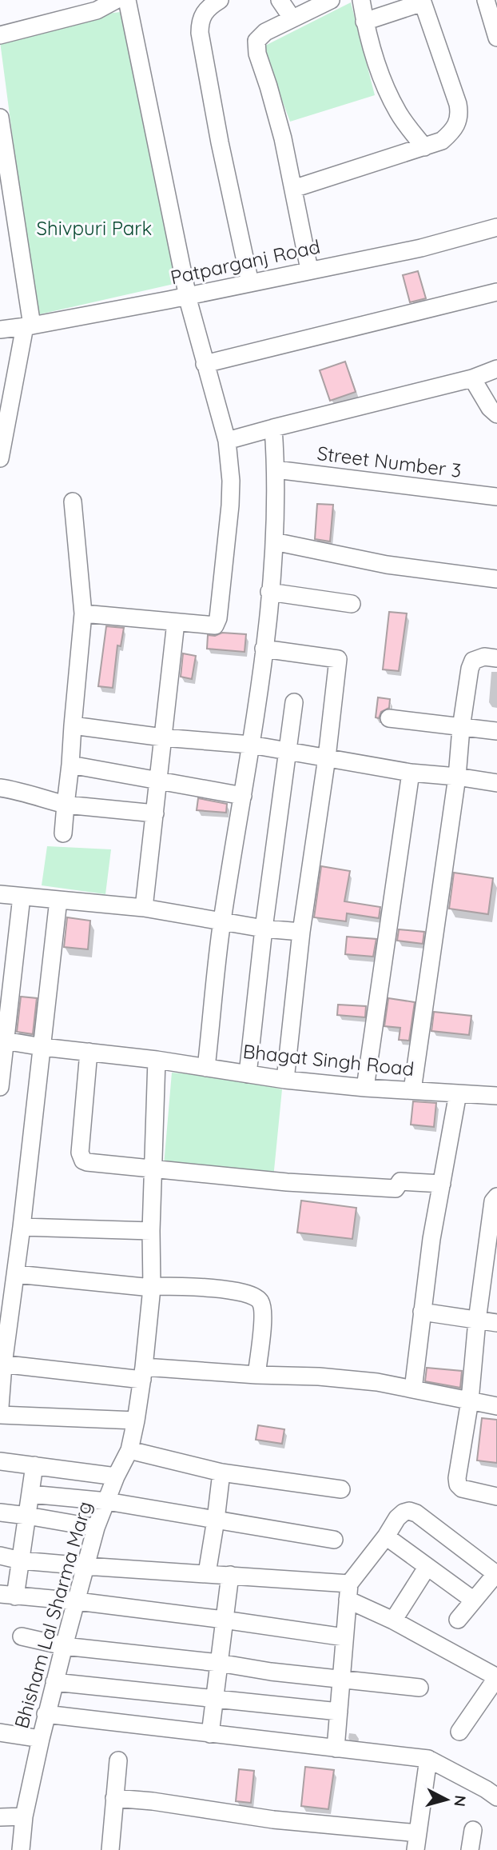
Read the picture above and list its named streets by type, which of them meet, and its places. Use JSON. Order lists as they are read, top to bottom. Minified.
{"streets":{"street":["Patparganj Road","Street Number 3","Bhagat Singh Road","Bhisham Lal Sharma Marg"]},"crossings":[["Bhagat Singh Road","Bhisham Lal Sharma Marg"]],"parks":["Shivpuri Park"],"north":"right"}
